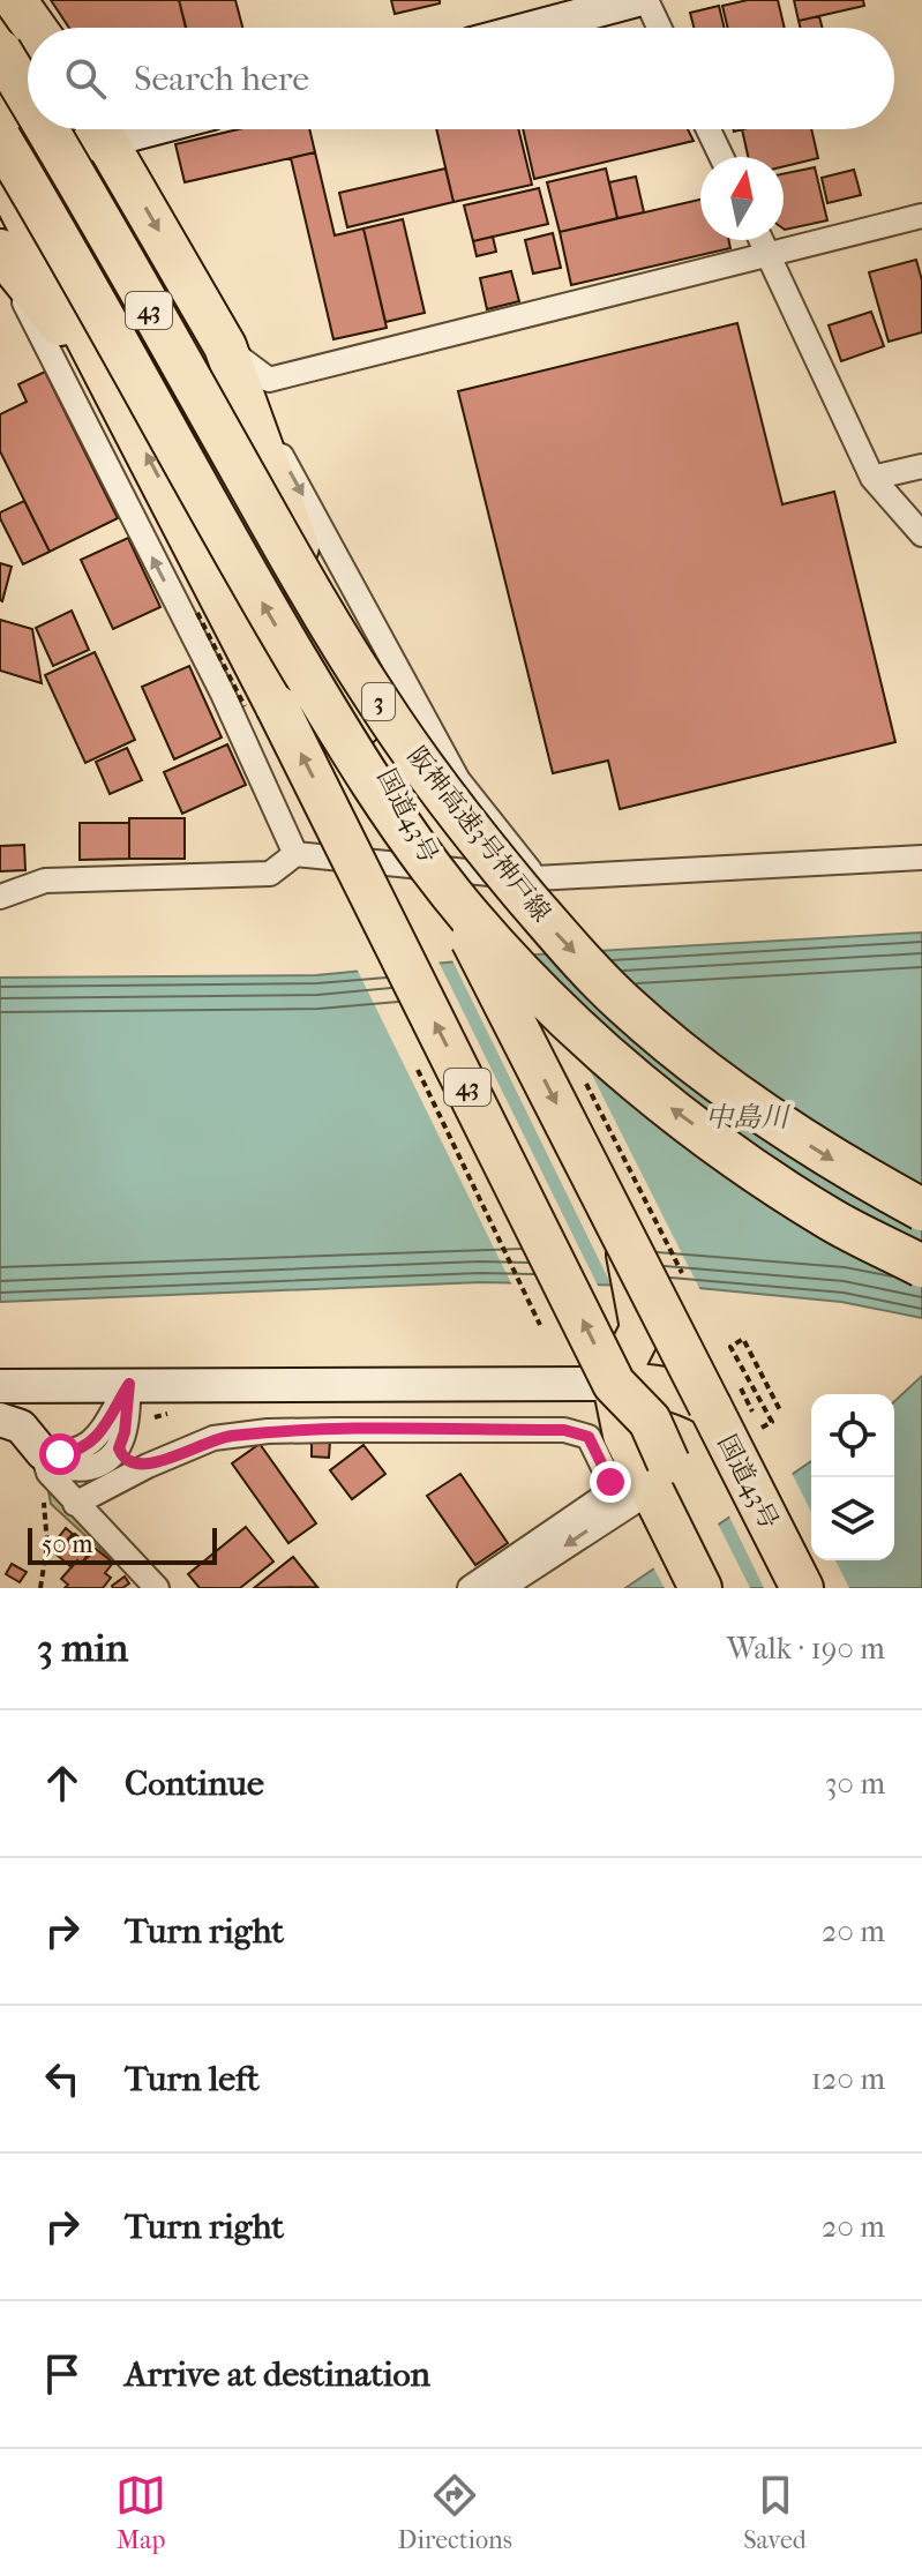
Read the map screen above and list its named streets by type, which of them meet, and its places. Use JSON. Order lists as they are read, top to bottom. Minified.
{"streets":{"highway":["43","3","国道43号","阪神高速3号神戸線"]},"crossings":[["43","国道43号"],["43","阪神高速3号神戸線"]],"water":["中島川"],"scale_bar":"50 m","north":"top","page":{"search":"Search here","scale":"50 m","heading":["3 min","Walk · 190 m"],"list":[["Continue","30 m"],["Turn right","20 m"],["Turn left","120 m"],["Turn right","20 m"],"Arrive at destination"],"nav":["Map","Directions","Saved"]}}
